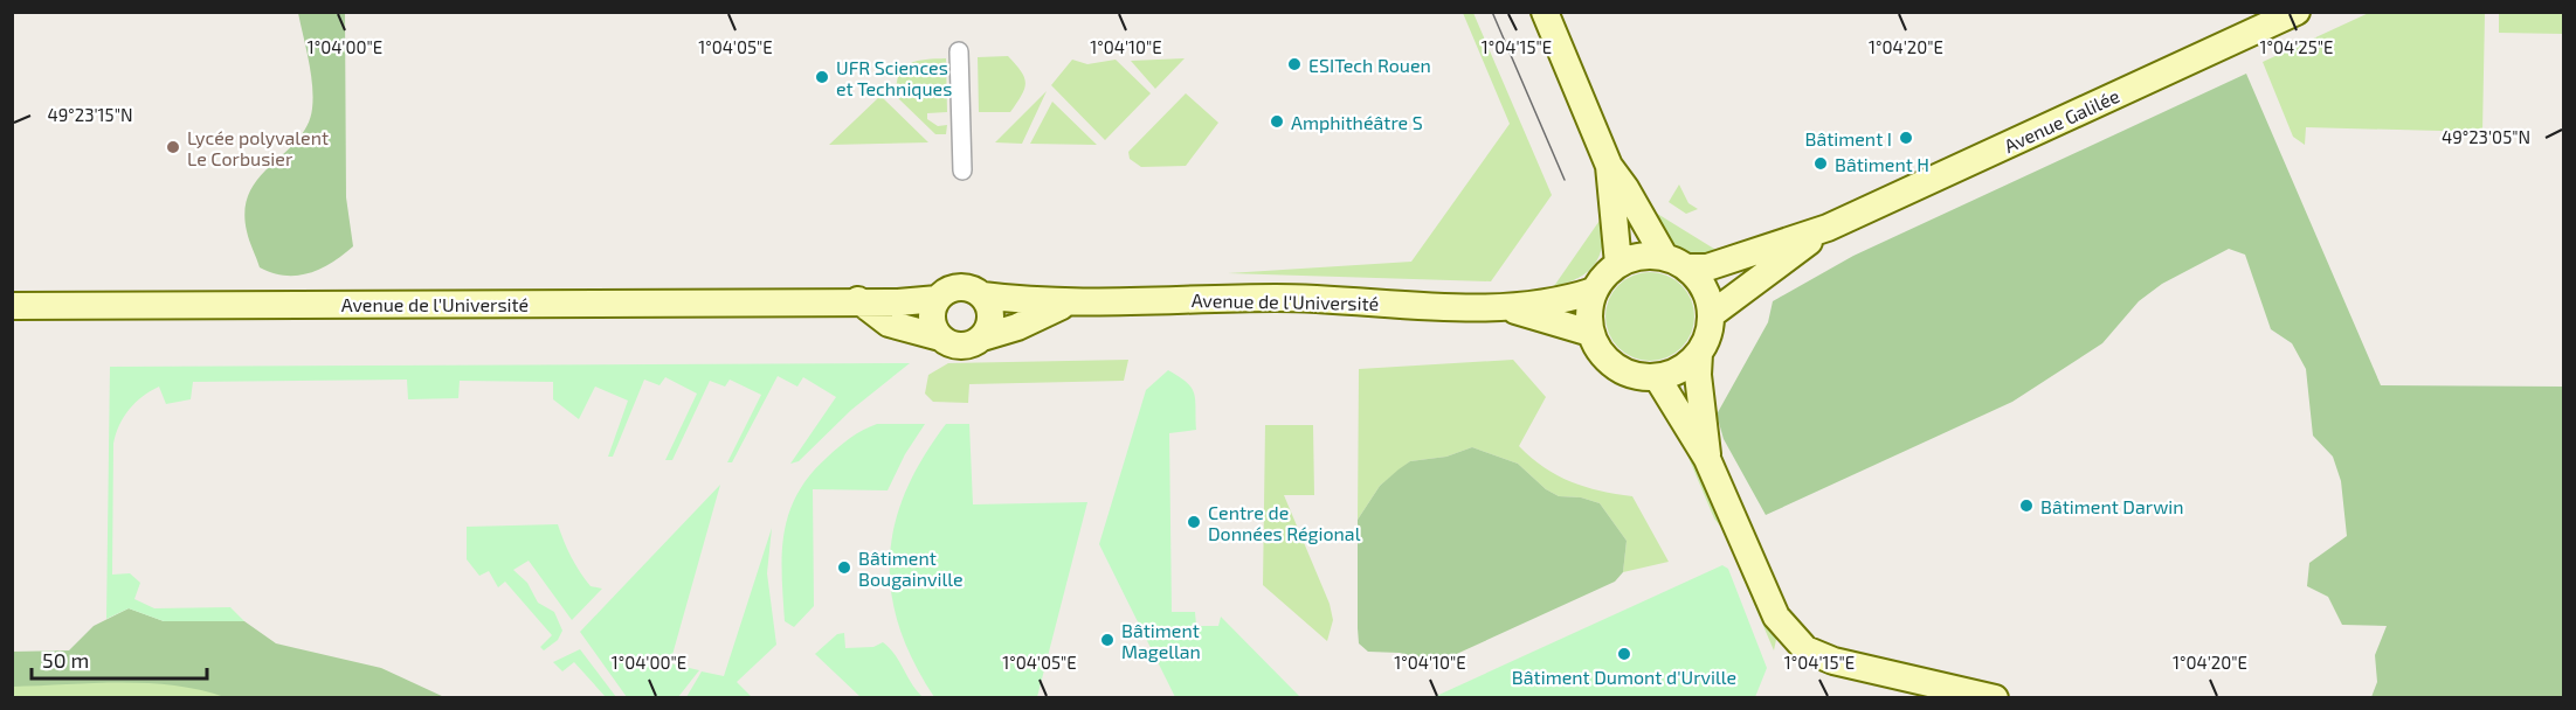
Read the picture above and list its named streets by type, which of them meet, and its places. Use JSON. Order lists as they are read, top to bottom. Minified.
{"streets":{"street":["Avenue Galilée","Avenue de l'Université"]},"crossings":[["Avenue Galilée","Avenue de l'Université"]],"places":["ESITech Rouen","UFR Sciences et Techniques","Amphithéâtre S","Bâtiment I","Lycée polyvalent Le Corbusier","Bâtiment H","Bâtiment Darwin","Centre de Données Régional","Bâtiment Bougainville","Bâtiment Magellan","Bâtiment Dumont d'Urville"],"scale_bar":"50 m","coordinates":["1°04'00\"E","1°04'05\"E","1°04'10\"E","1°04'15\"E","1°04'20\"E","1°04'25\"E","49°23'15\"N","49°23'05\"N"]}
